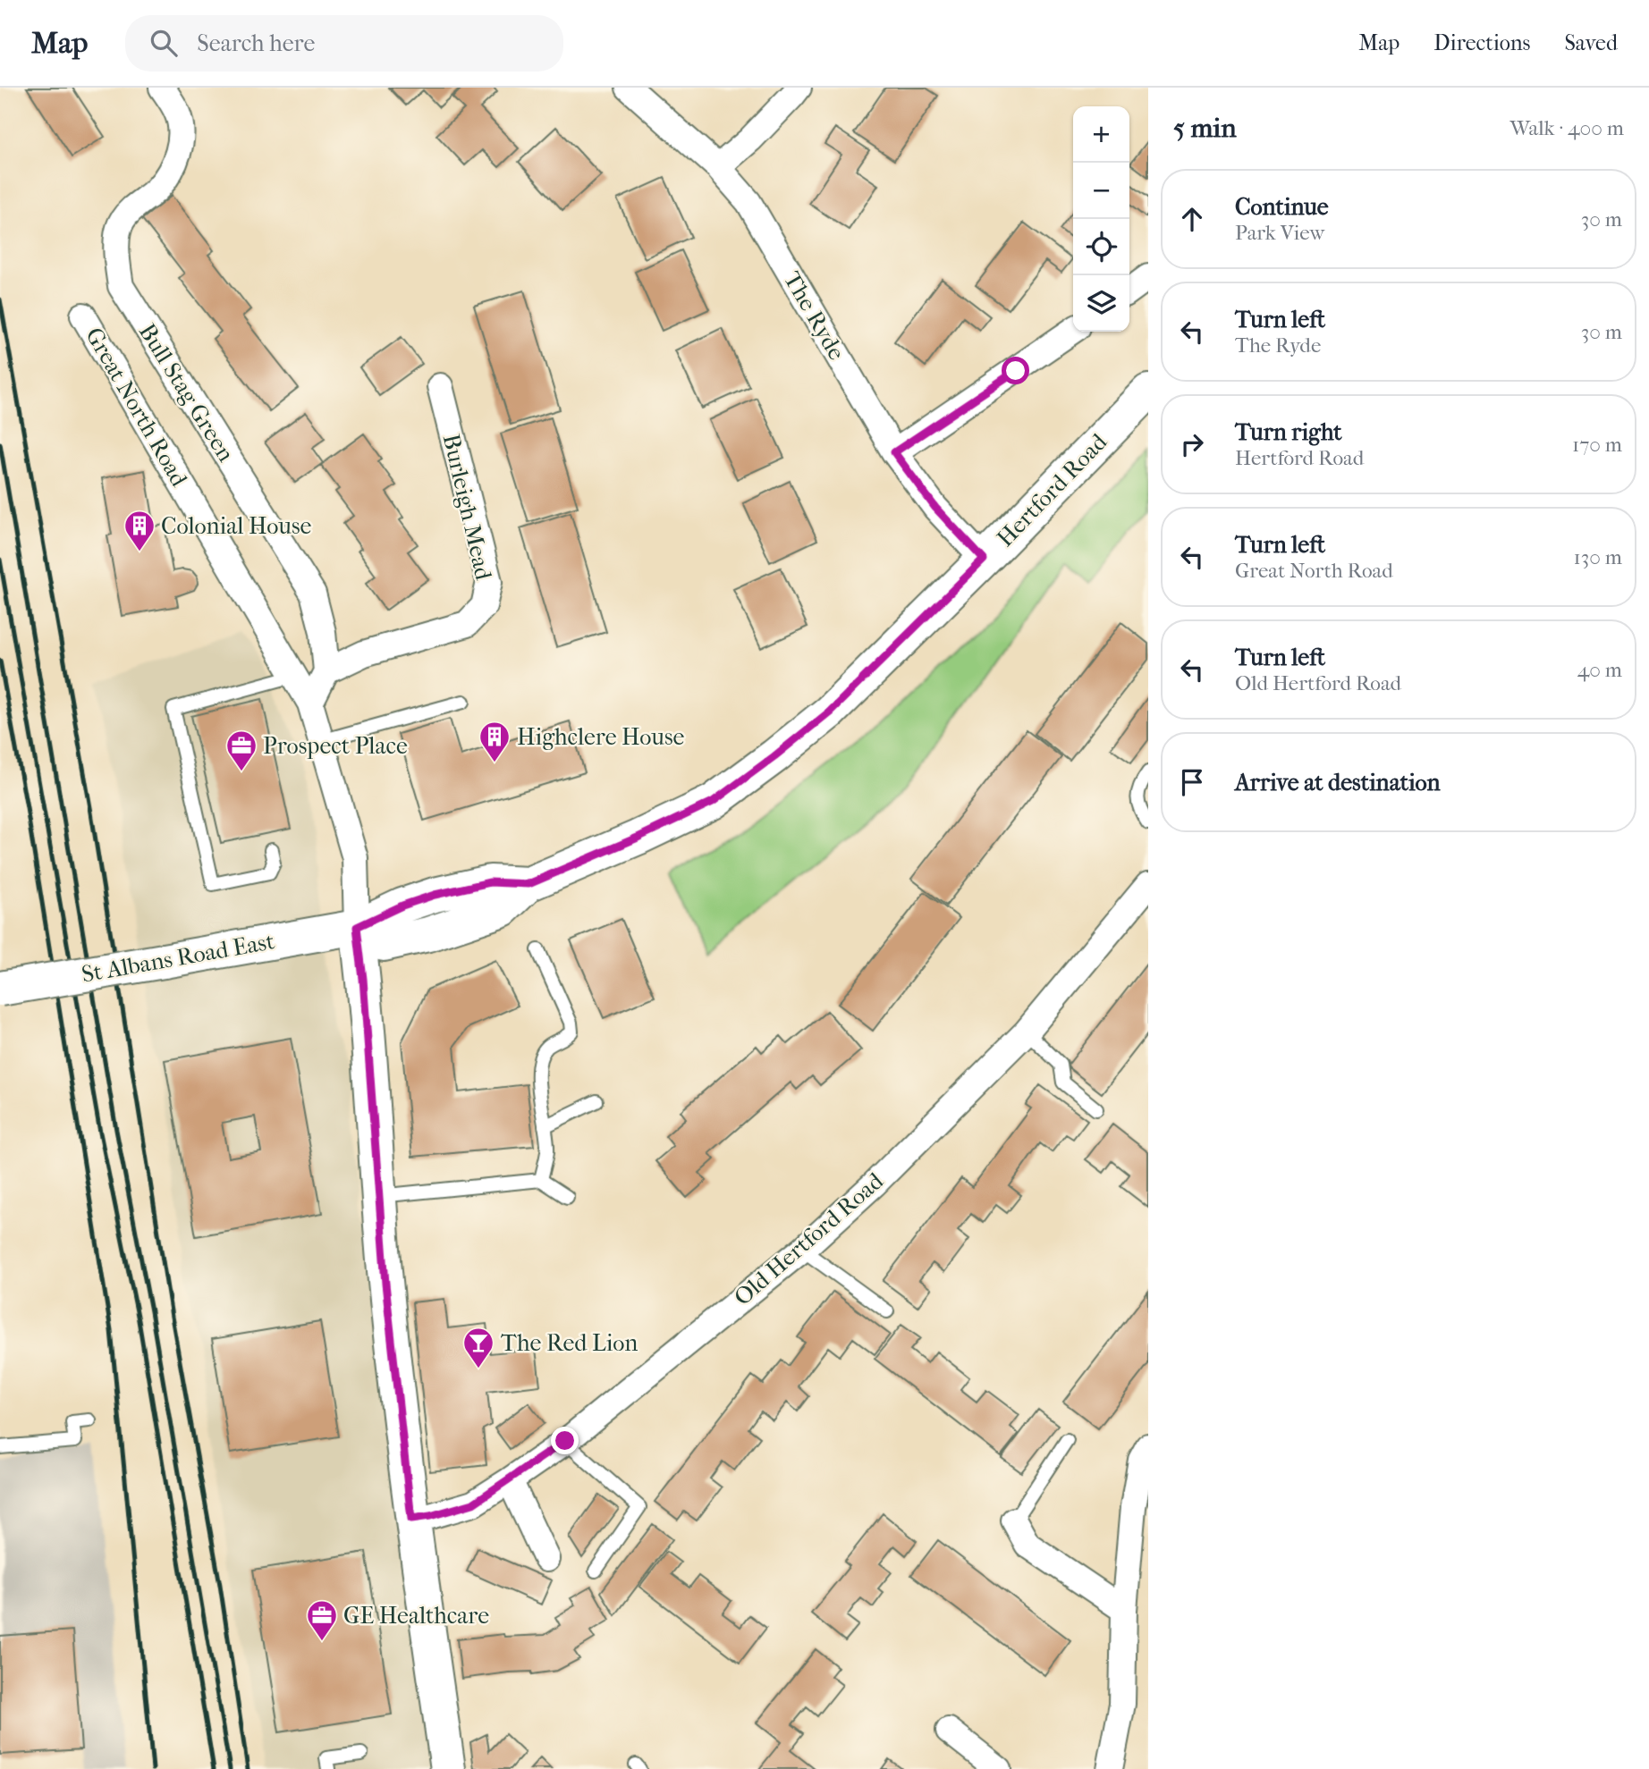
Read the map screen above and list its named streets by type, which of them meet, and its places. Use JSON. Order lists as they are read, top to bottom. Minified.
{"streets":{"main road":["Great North Road","Hertford Road","St Albans Road East"],"street":["The Ryde","Bull Stag Green","Burleigh Mead","Old Hertford Road"]},"crossings":[["The Ryde","Hertford Road"],["Bull Stag Green","Burleigh Mead"],["Great North Road","Hertford Road"],["Great North Road","St Albans Road East"],["Great North Road","Old Hertford Road"],["Hertford Road","St Albans Road East"]],"places":{"building":["Colonial House","Highclere House"],"office":["Prospect Place","GE Healthcare"],"bar":["The Red Lion"]},"page":{"header":"Map","search":"Search here","nav":["Map","Directions","Saved"],"heading":["5 min","Walk · 400 m"],"map_buttons":["+","−"],"list":[["Continue","Park View","30 m"],["Turn left","The Ryde","30 m"],["Turn right","Hertford Road","170 m"],["Turn left","Great North Road","130 m"],["Turn left","Old Hertford Road","40 m"],"Arrive at destination"]}}
